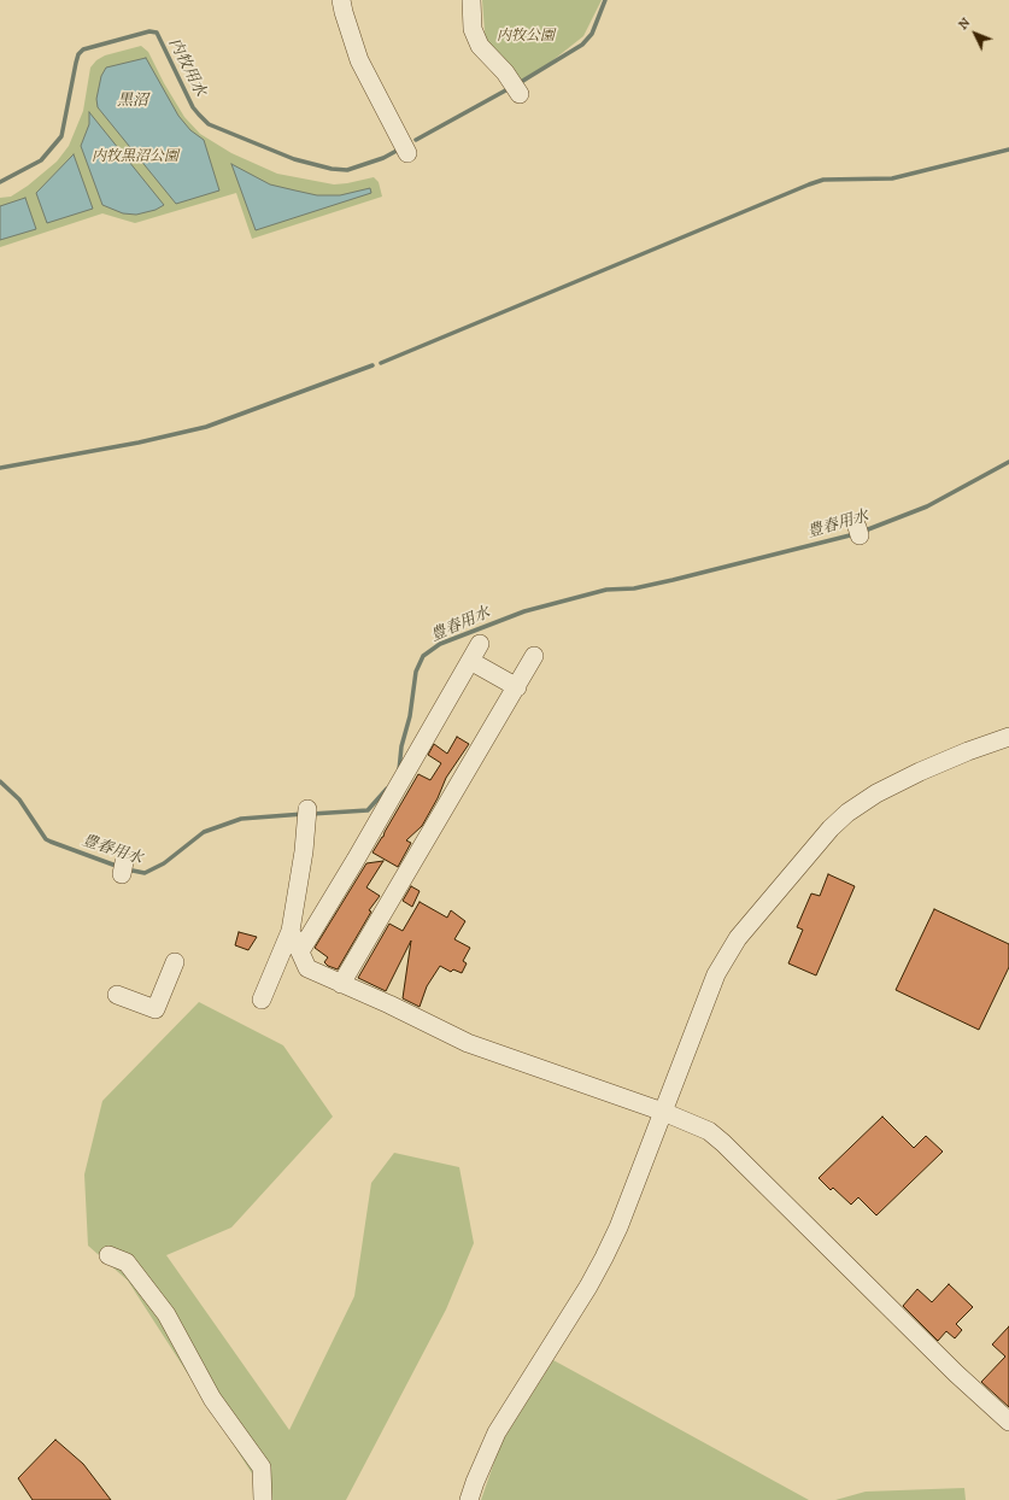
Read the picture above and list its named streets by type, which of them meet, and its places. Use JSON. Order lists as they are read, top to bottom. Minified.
{"water":["内牧用水","黒沼","豊春用水"],"parks":["内牧公園","内牧黒沼公園"],"north":"top left"}
